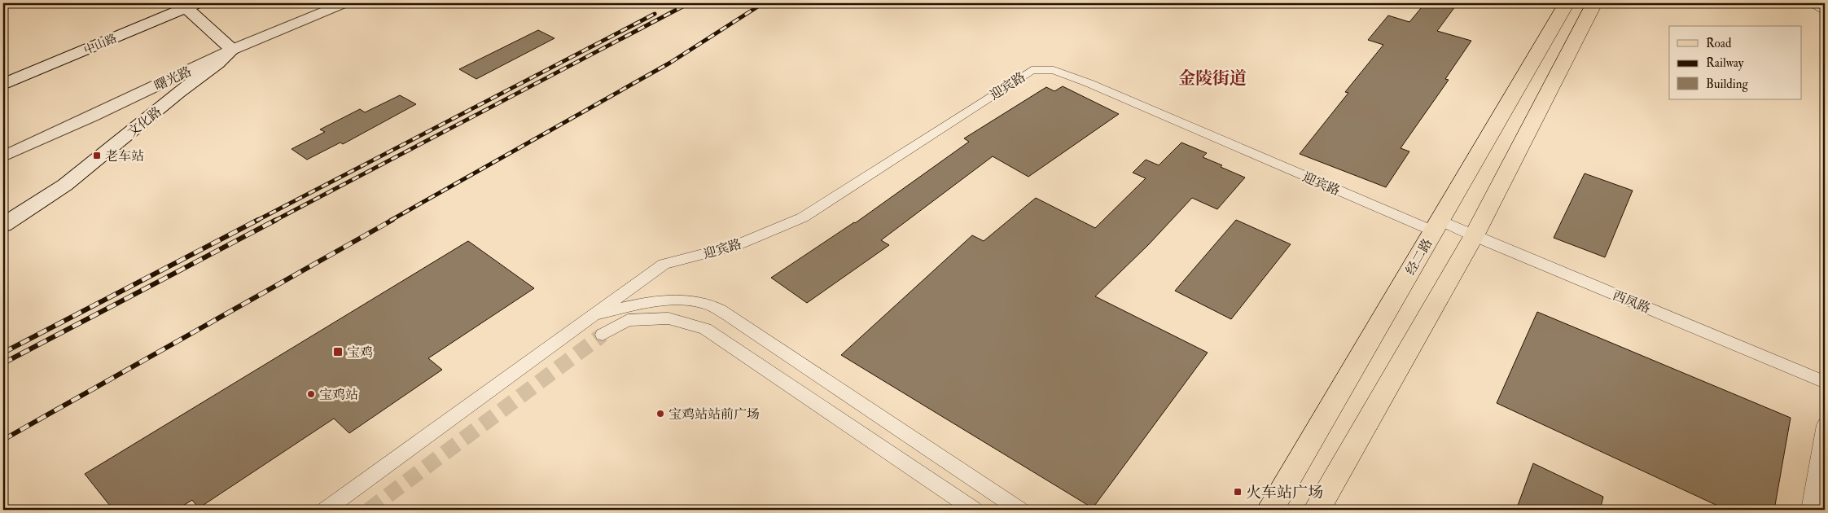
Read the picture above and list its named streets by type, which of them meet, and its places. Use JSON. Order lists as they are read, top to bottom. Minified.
{"streets":{"main road":["中山路","文化路","经二路"],"street":["曙光路","迎宾路","西凤路"]},"crossings":[["曙光路","文化路"],["迎宾路","经二路"],["迎宾路","西凤路"],["经二路","西凤路"]],"districts":["金陵街道"],"places":{"transit":["老车站","宝鸡","火车站广场"],"other":["宝鸡站","宝鸡站站前广场"]},"legend":["Road","Railway","Building"]}
